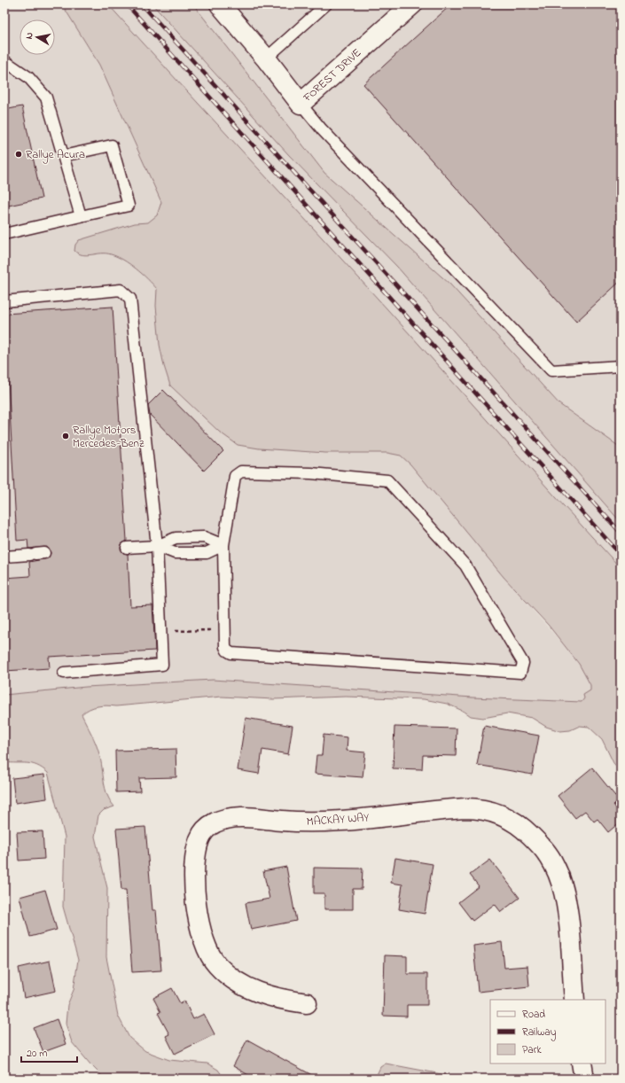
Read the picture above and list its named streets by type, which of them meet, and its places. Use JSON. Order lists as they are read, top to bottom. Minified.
{"streets":{"street":["FOREST DRIVE","MACKAY WAY"]},"places":["Rallye Acura","Rallye Motors Mercedes-Benz"],"legend":["Road","Railway","Park"],"scale_bar":"20 m","north":"left"}
